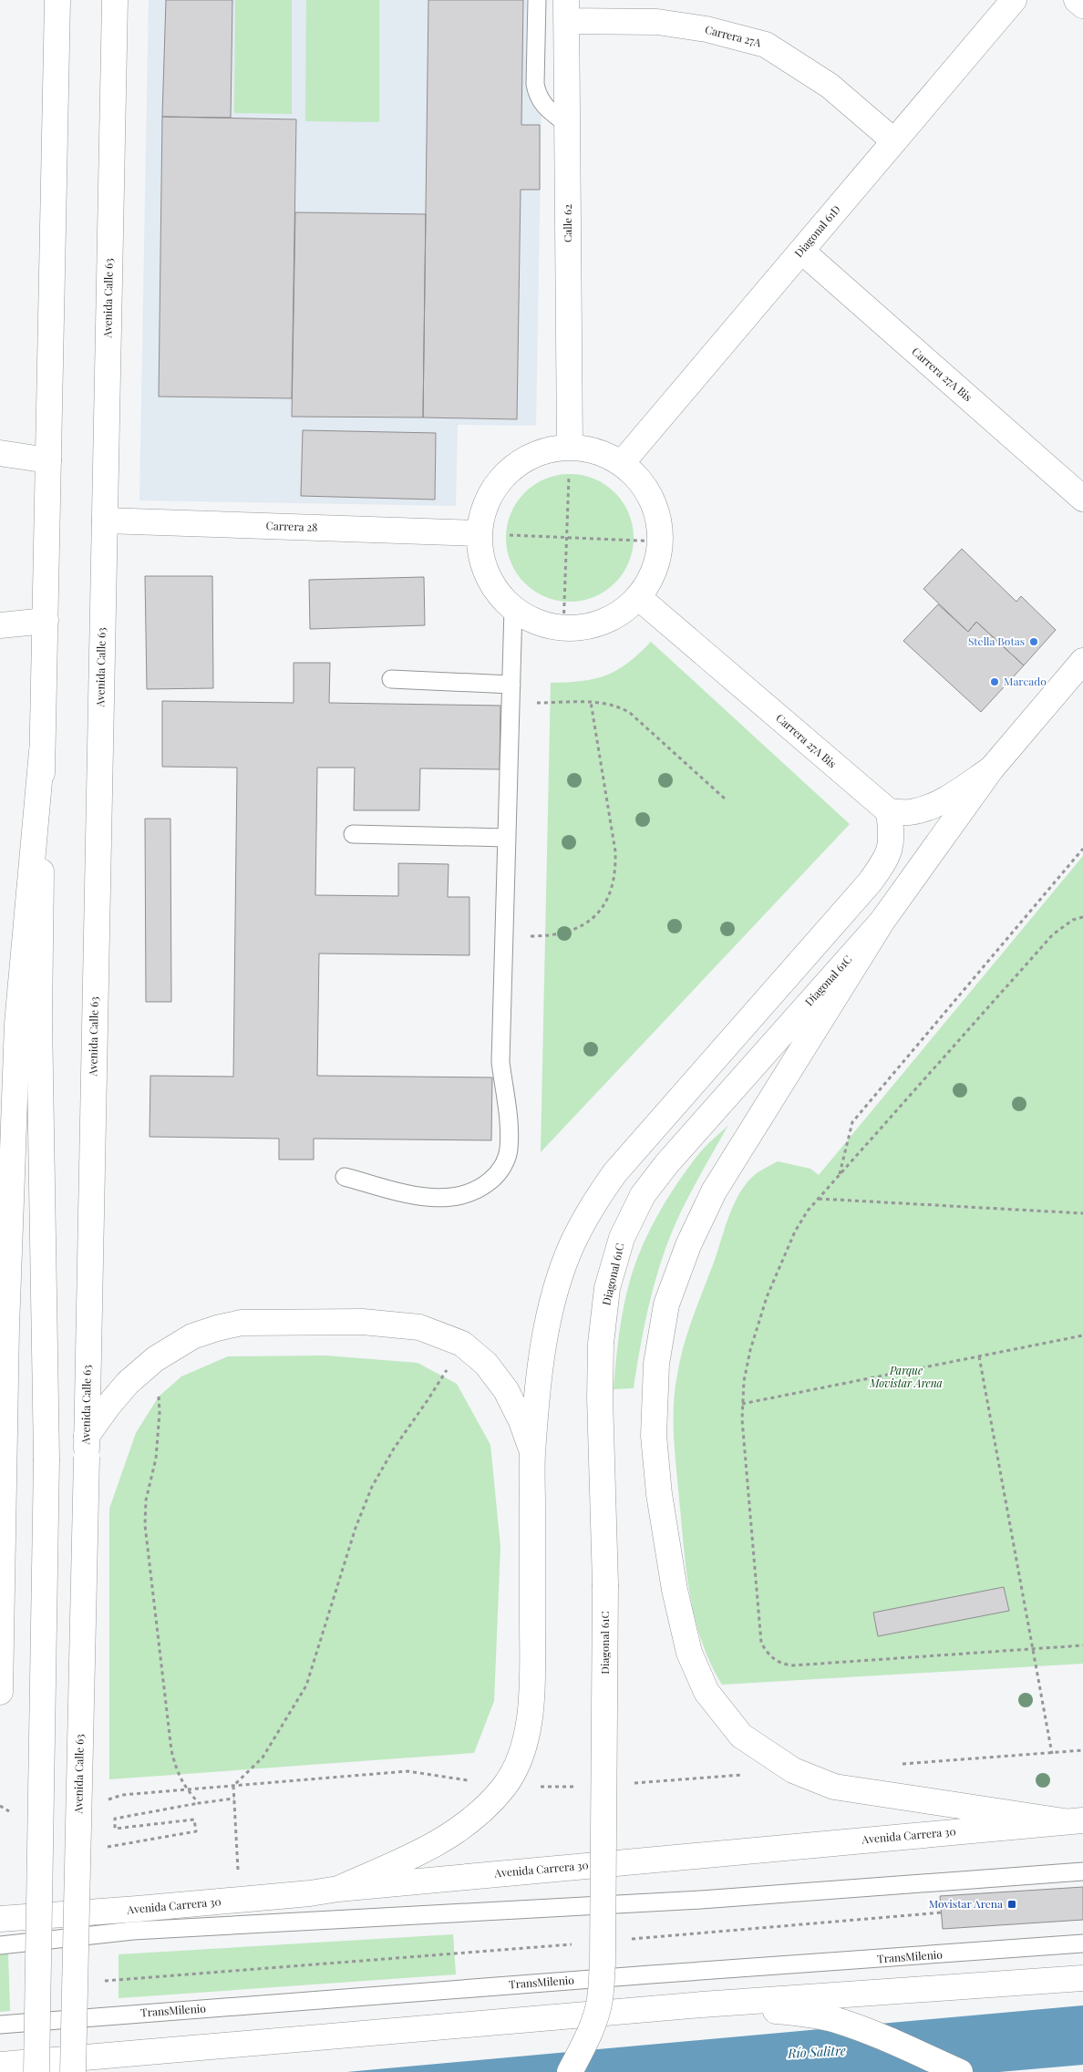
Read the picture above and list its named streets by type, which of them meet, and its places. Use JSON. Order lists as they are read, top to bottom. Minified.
{"streets":{"main road":["Carrera 27A","Calle 62","Diagonal 61D","Avenida Calle 63","Carrera 27A Bis","Carrera 28","Diagonal 61C","Avenida Carrera 30"],"lane":["TransMilenio"]},"crossings":[["Carrera 27A","Calle 62"],["Carrera 27A","Diagonal 61D"],["Diagonal 61D","Carrera 27A Bis"],["Avenida Calle 63","Carrera 28"]],"water":["Río Salitre"],"parks":["Parque Movistar Arena"],"places":{"other":["Stella Botas","Marcado"],"transit":["Movistar Arena"]}}
